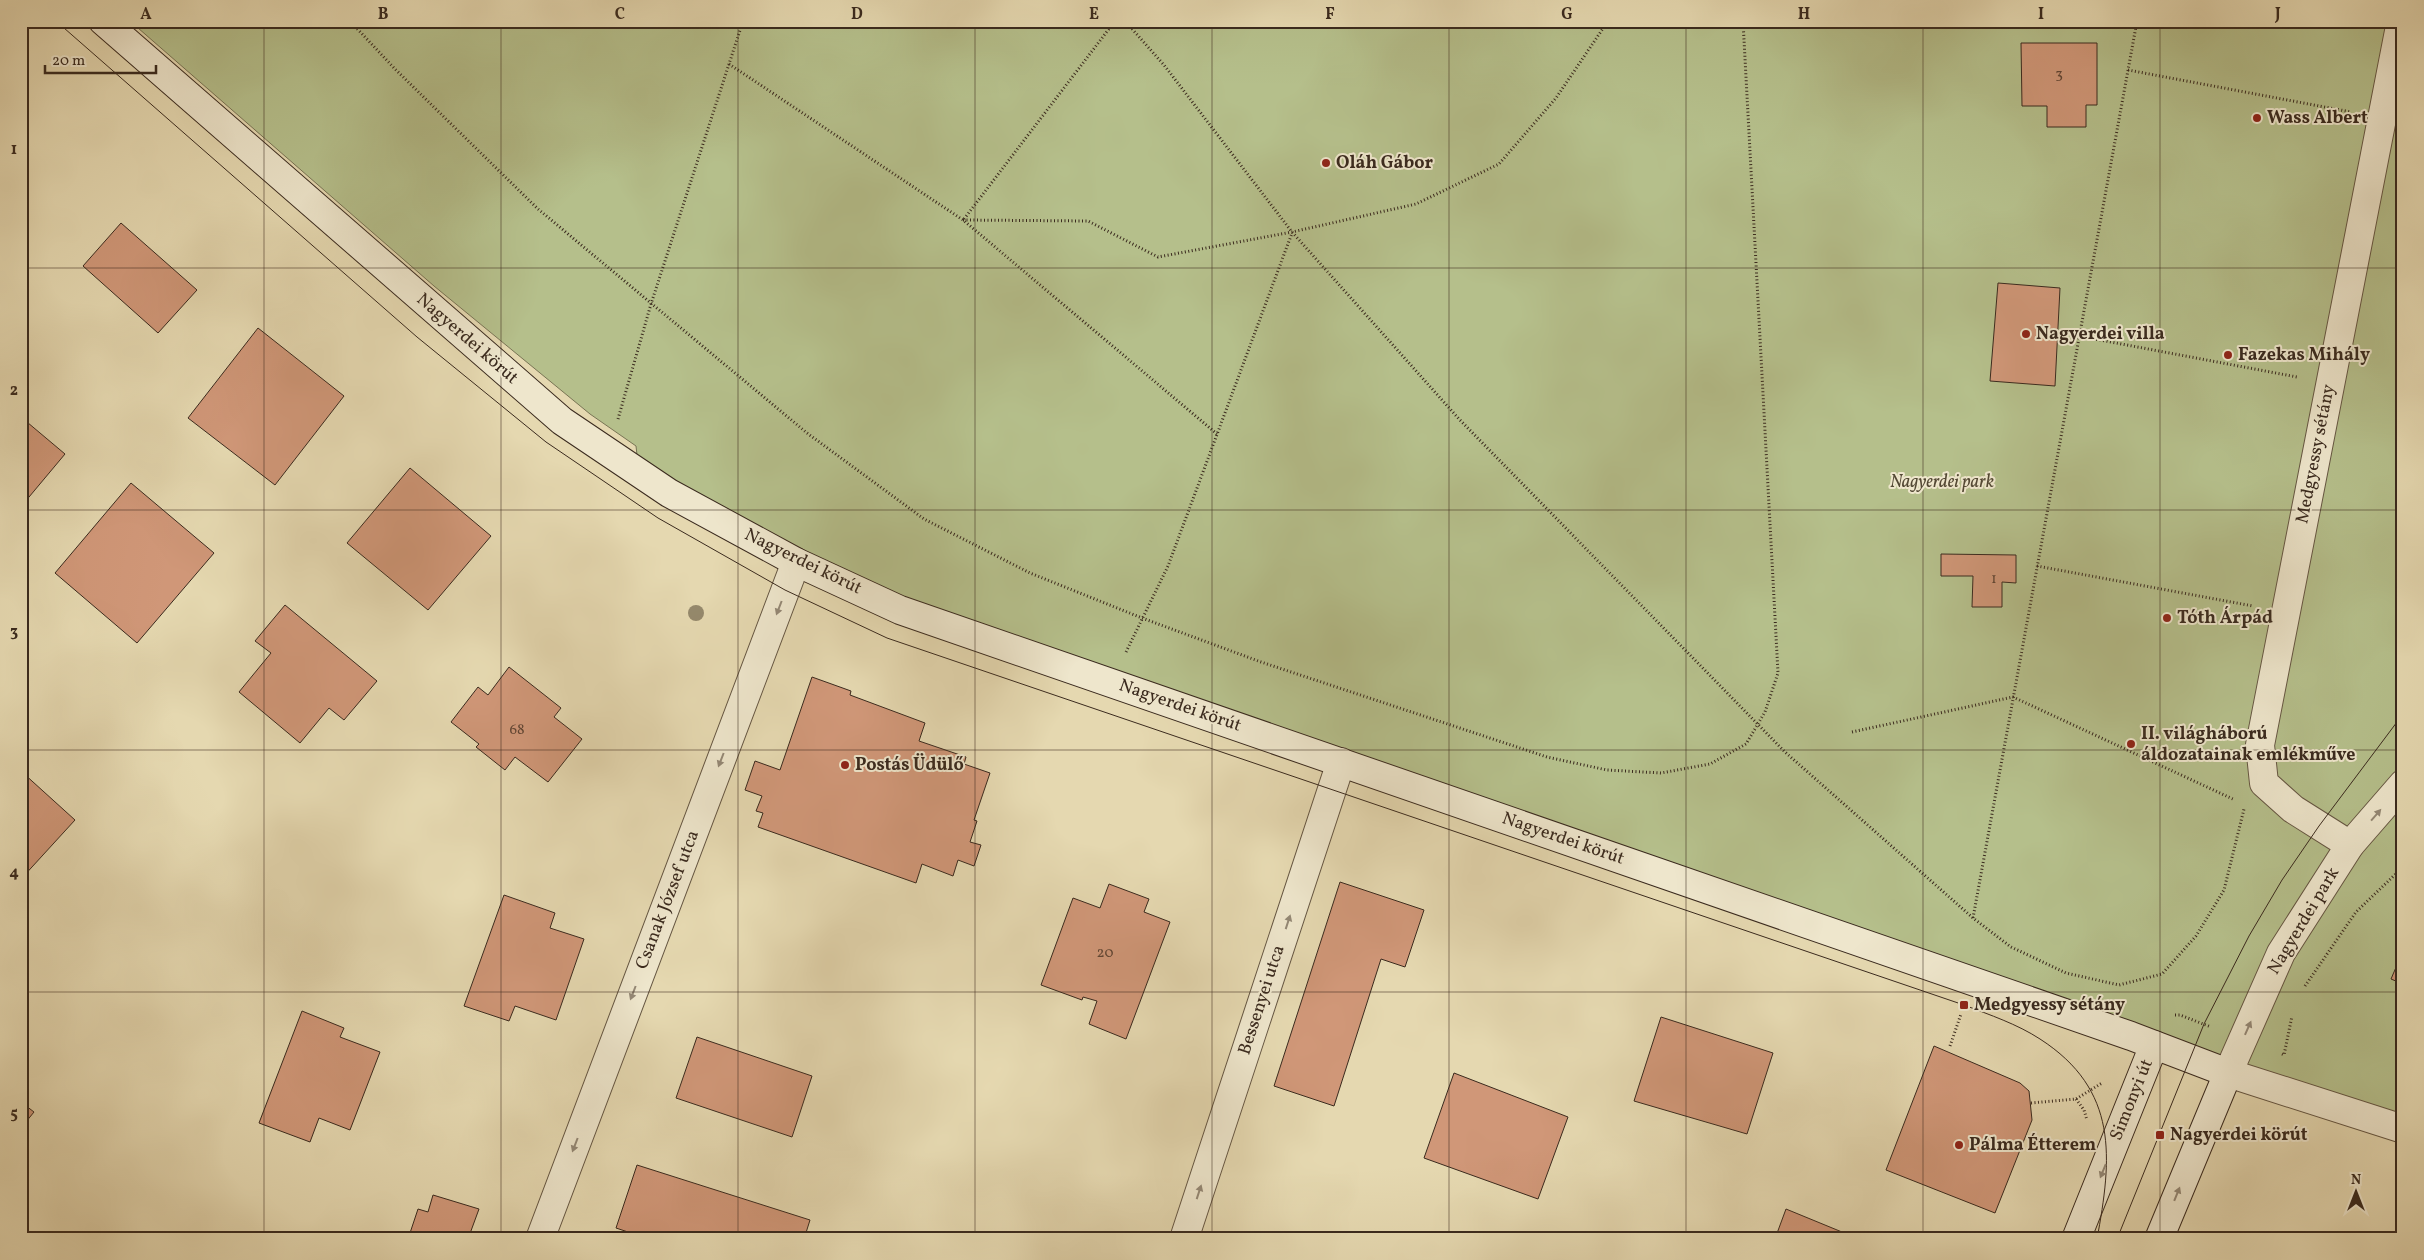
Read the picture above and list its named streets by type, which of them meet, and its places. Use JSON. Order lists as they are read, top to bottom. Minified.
{"streets":{"street":["Nagyerdei körút","Medgyessy sétány","Csanak József utca","Nagyerdei park","Bessenyei utca","Simonyi út"]},"crossings":[["Nagyerdei körút","Csanak József utca"],["Nagyerdei körút","Nagyerdei park"],["Nagyerdei körút","Bessenyei utca"],["Nagyerdei körút","Simonyi út"],["Medgyessy sétány","Nagyerdei park"]],"one_way":["Csanak József utca","Nagyerdei park","Bessenyei utca"],"parks":["Nagyerdei park"],"places":{"other":["Wass Albert","Oláh Gábor","Nagyerdei villa","Fazekas Mihály","Tóth Árpád","II. világháború áldozatainak emlékműve","Postás Üdülő","Pálma Étterem"],"transit":["Medgyessy sétány","Nagyerdei körút"]},"house_numbers":["3","1","68","20"],"scale_bar":"20 m","north":"top","grid":{"columns":["A","B","C","D","E","F","G","H","I","J"],"rows":["1","2","3","4","5"]}}
